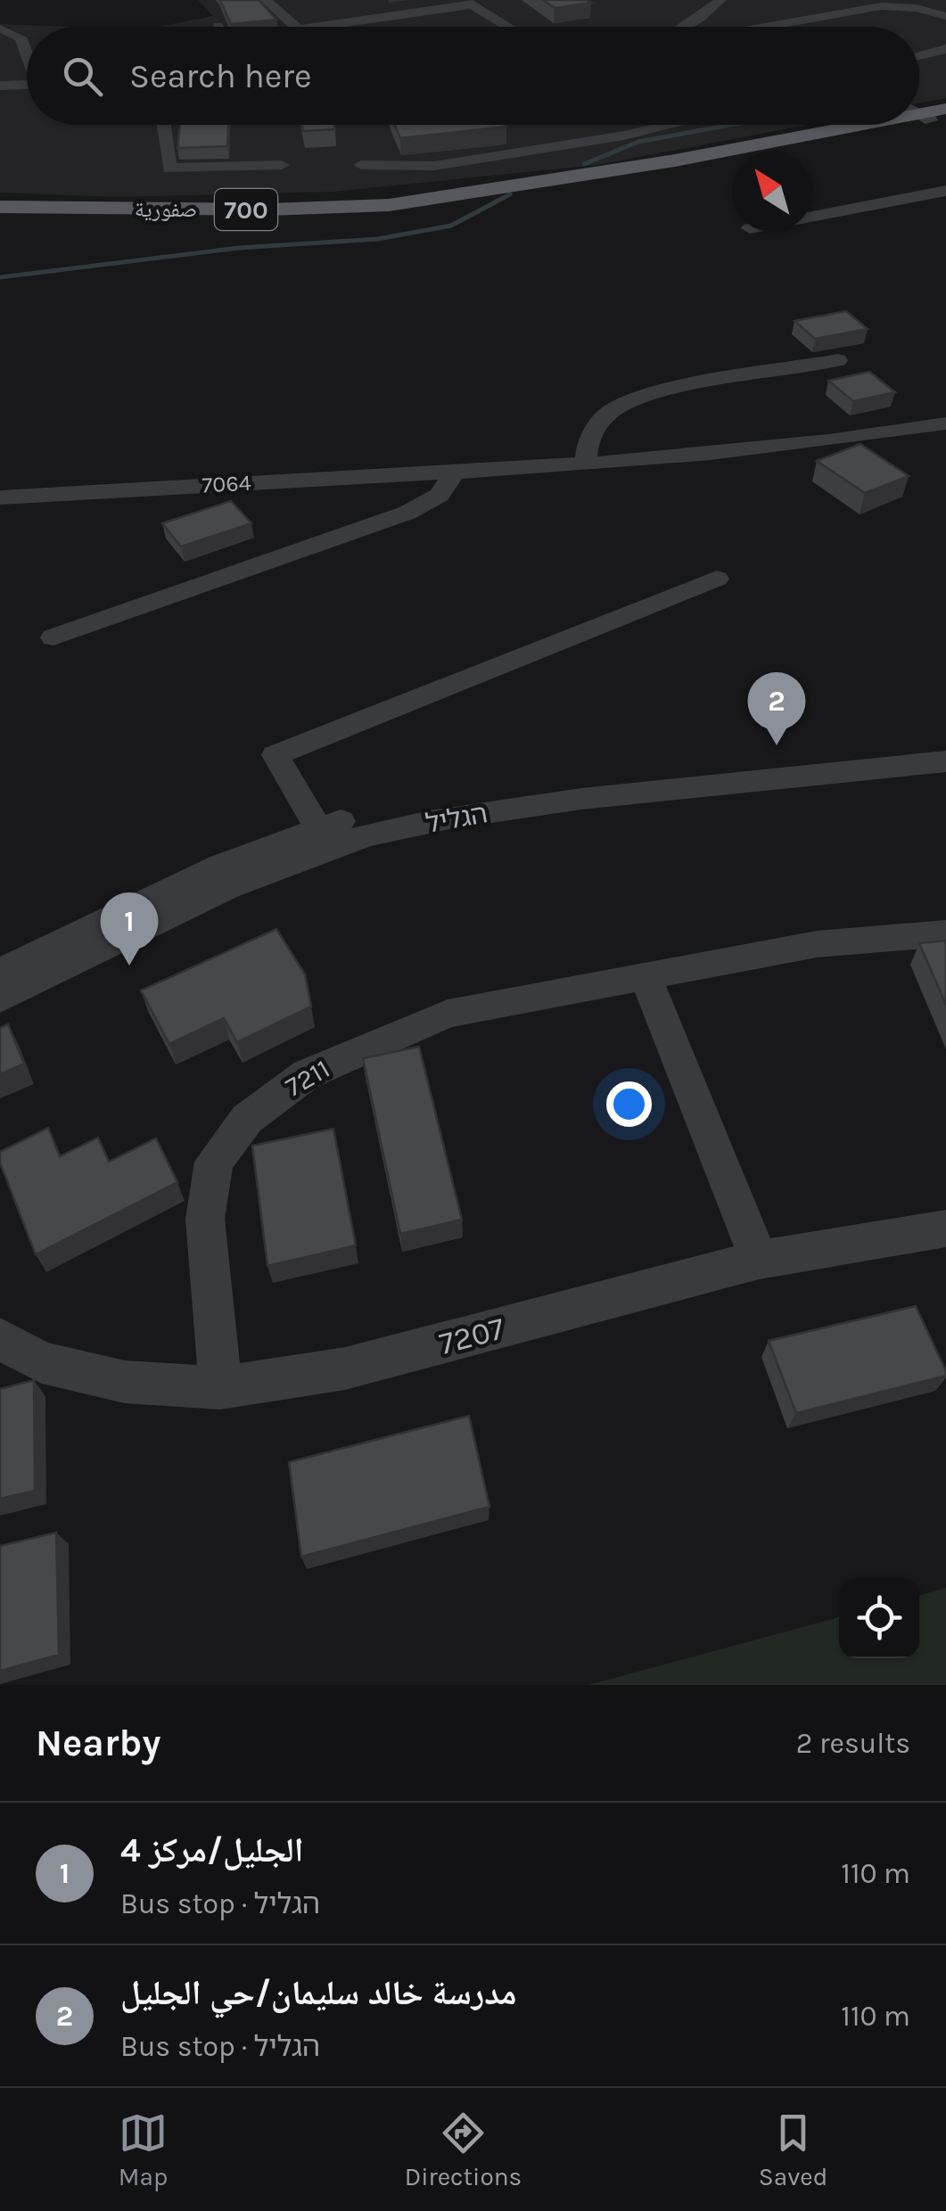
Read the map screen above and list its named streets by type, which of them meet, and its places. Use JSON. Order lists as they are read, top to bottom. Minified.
{"streets":{"main road":["صفورية","700"],"street":["7064","הגליל","7211","7207"]},"crossings":[["7211","7207"]],"north":"top left","page":{"search":"Search here","pins":["2","1"],"heading":["Nearby","2 results"],"list":[{"mark":"1","name":"الجليل/مركز 4","note":"Bus stop · הגליל","value":"110 m"},{"mark":"2","name":"مدرسة خالد سليمان/حي الجليل","note":"Bus stop · הגליל","value":"110 m"}],"nav":["Map","Directions","Saved"]}}
